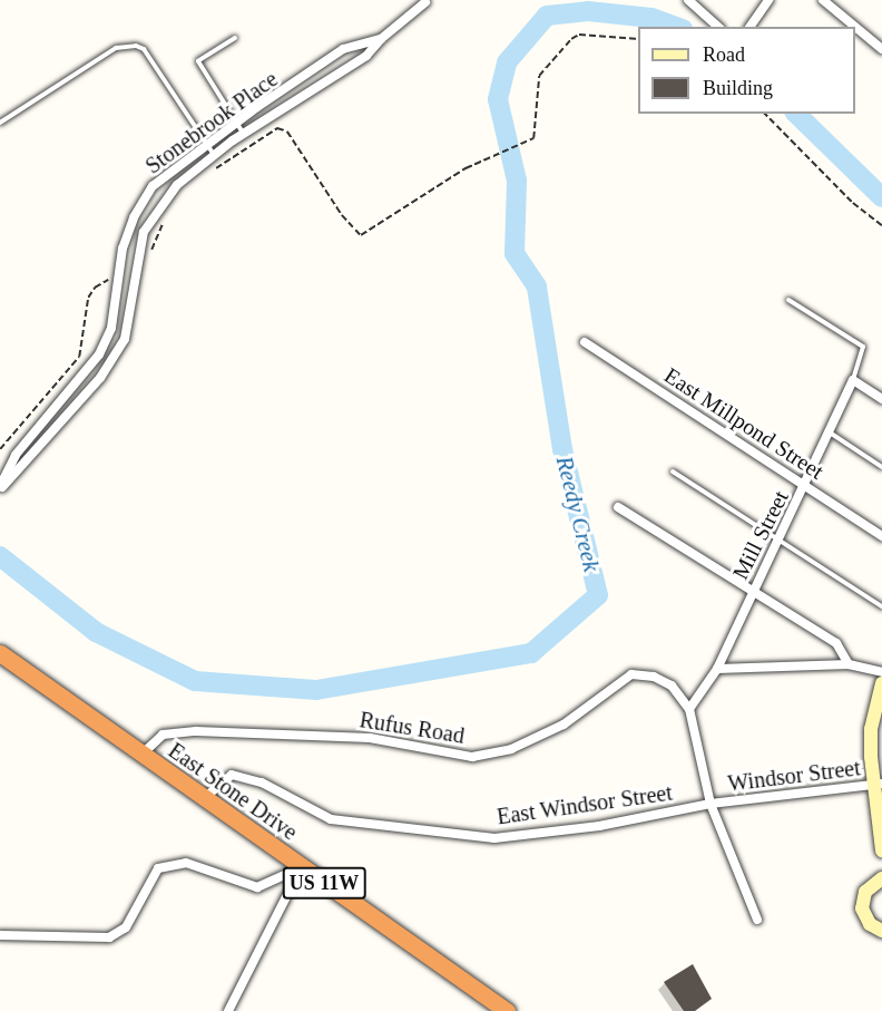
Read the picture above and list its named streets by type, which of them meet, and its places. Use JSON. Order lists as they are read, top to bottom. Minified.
{"streets":{"highway":["East Stone Drive","US 11W"],"street":["Stonebrook Place","East Millpond Street","Mill Street","Rufus Road","Windsor Street","East Windsor Street"]},"crossings":[["East Millpond Street","Mill Street"],["Mill Street","Rufus Road"],["Rufus Road","East Stone Drive"],["Windsor Street","East Windsor Street"],["East Stone Drive","East Windsor Street"]],"water":["Reedy Creek"],"legend":["Road","Building"]}
